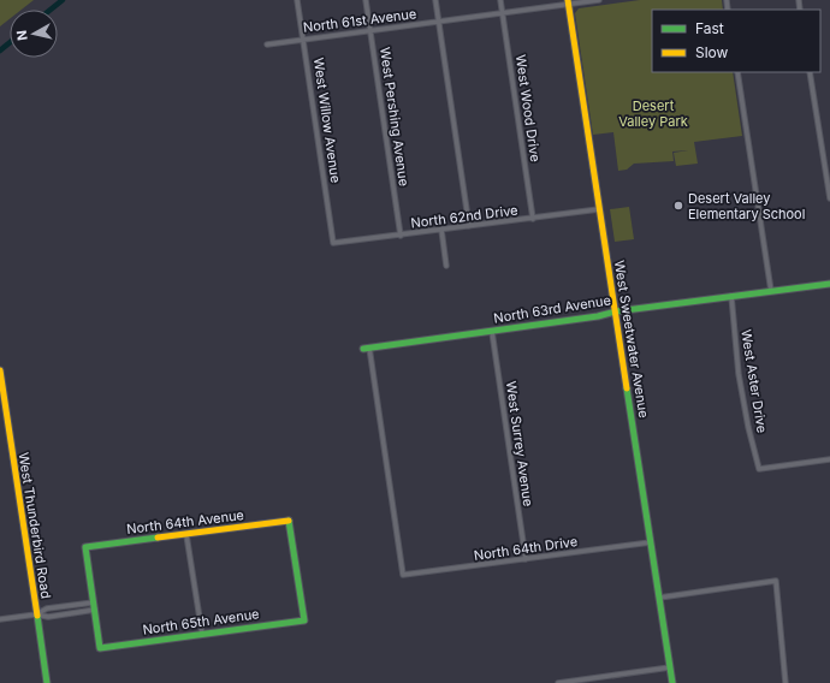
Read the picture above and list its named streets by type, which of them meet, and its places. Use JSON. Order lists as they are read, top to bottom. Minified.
{"streets":{"street":["North 61st Avenue","West Wood Drive","West Pershing Avenue","West Willow Avenue","North 62nd Drive","North 63rd Avenue","West Sweetwater Avenue","West Aster Drive","West Surrey Avenue","North 64th Avenue","West Thunderbird Road","North 64th Drive","North 65th Avenue"]},"crossings":[["North 61st Avenue","West Wood Drive"],["North 61st Avenue","West Pershing Avenue"],["North 61st Avenue","West Willow Avenue"],["North 61st Avenue","West Sweetwater Avenue"],["West Wood Drive","North 62nd Drive"],["West Pershing Avenue","North 62nd Drive"],["West Willow Avenue","North 62nd Drive"],["North 62nd Drive","West Sweetwater Avenue"],["North 63rd Avenue","West Sweetwater Avenue"],["North 63rd Avenue","West Aster Drive"],["North 63rd Avenue","West Surrey Avenue"],["North 63rd Avenue","North 64th Drive"],["West Sweetwater Avenue","North 64th Drive"],["West Surrey Avenue","North 64th Drive"],["North 64th Avenue","North 65th Avenue"]],"parks":["Desert Valley Park"],"places":["Desert Valley Elementary School"],"legend":["Fast","Slow"],"north":"left"}
